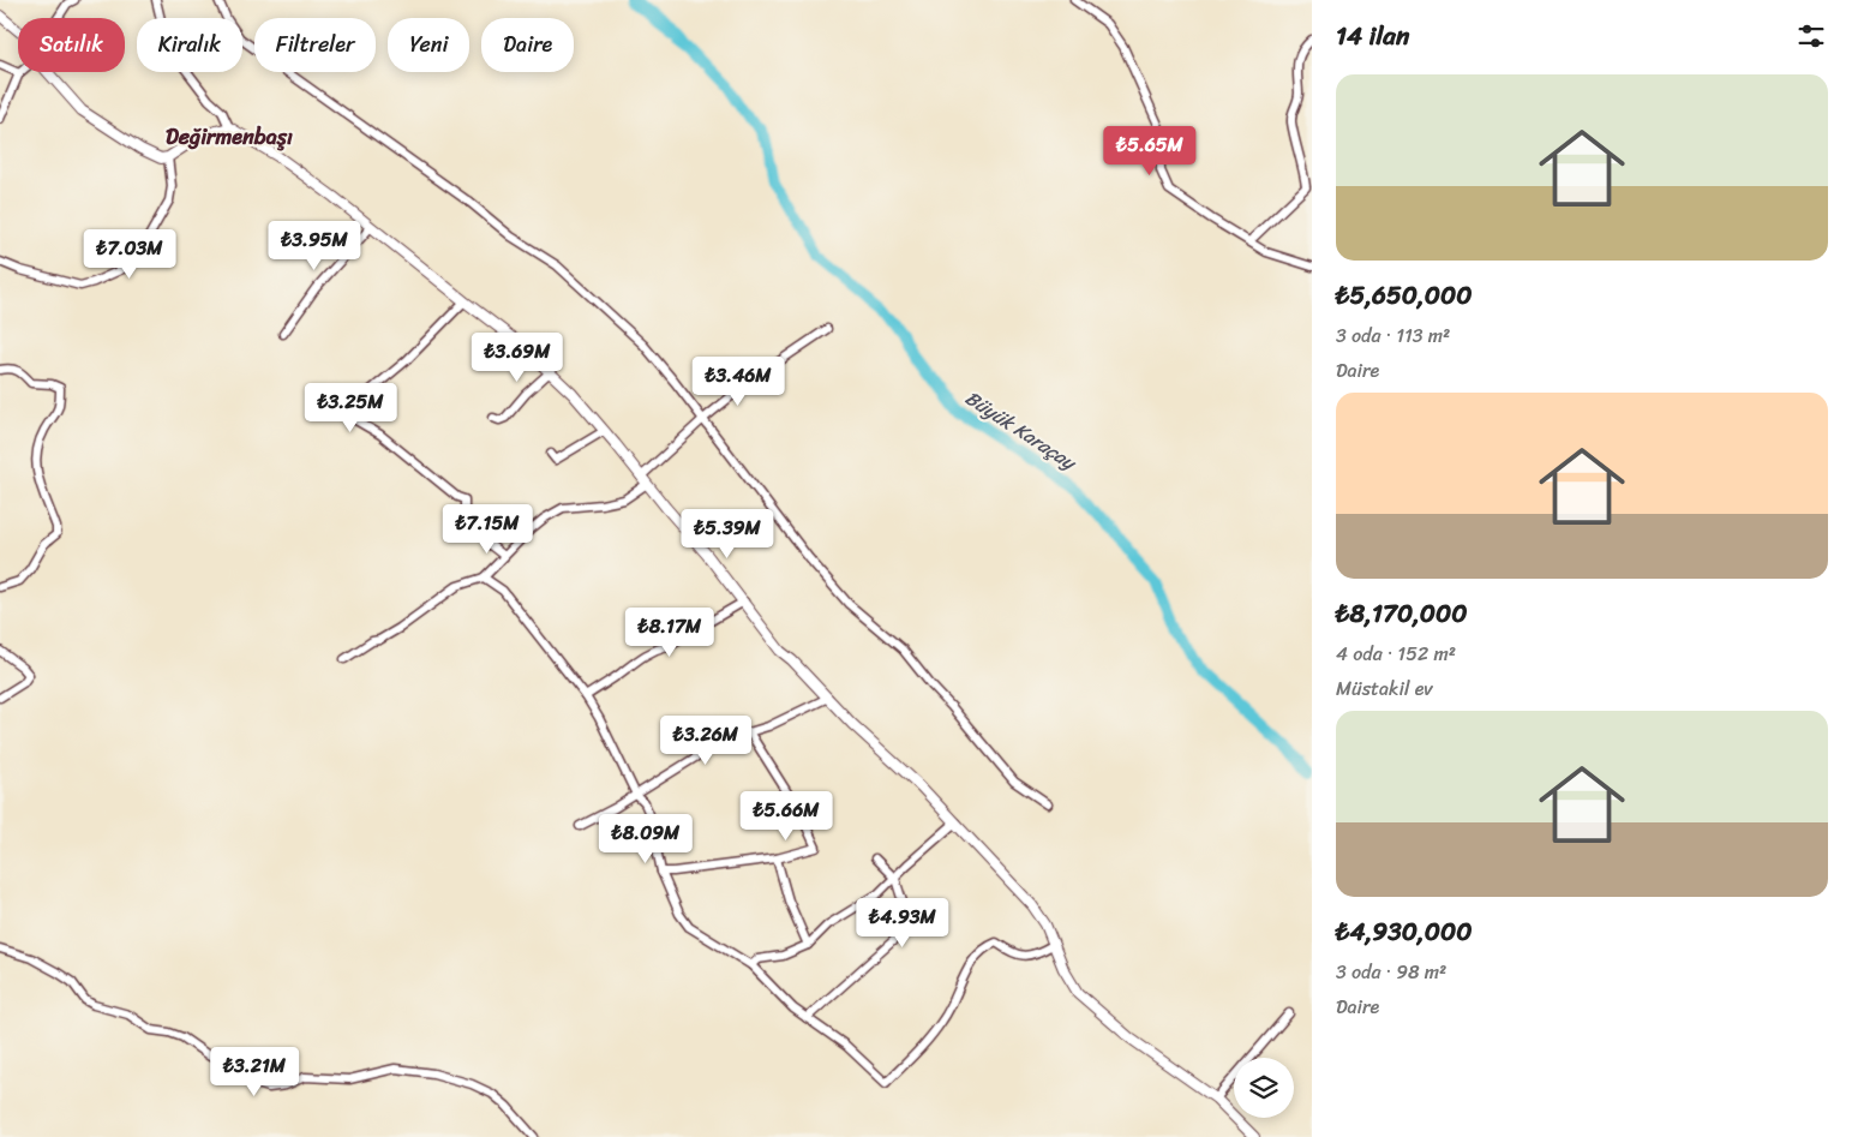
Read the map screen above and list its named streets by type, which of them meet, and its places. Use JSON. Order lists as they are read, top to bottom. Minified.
{"districts":["Değirmenbaşı"],"water":["Büyük Karaçay"],"page":{"heading":"14 ilan","chip":["Satılık","Kiralık","Filtreler","Yeni","Daire"],"list":[{"name":"₺5,650,000","note":"3 oda · 113 m² · Daire"},{"name":"₺8,170,000","note":"4 oda · 152 m² · Müstakil ev"},{"name":"₺4,930,000","note":"3 oda · 98 m² · Daire"}],"price":["₺5.65M","₺3.95M","₺7.03M","₺3.69M","₺3.46M","₺3.25M","₺7.15M","₺5.39M","₺8.17M","₺3.26M","₺5.66M","₺8.09M","₺4.93M","₺3.21M"]}}
